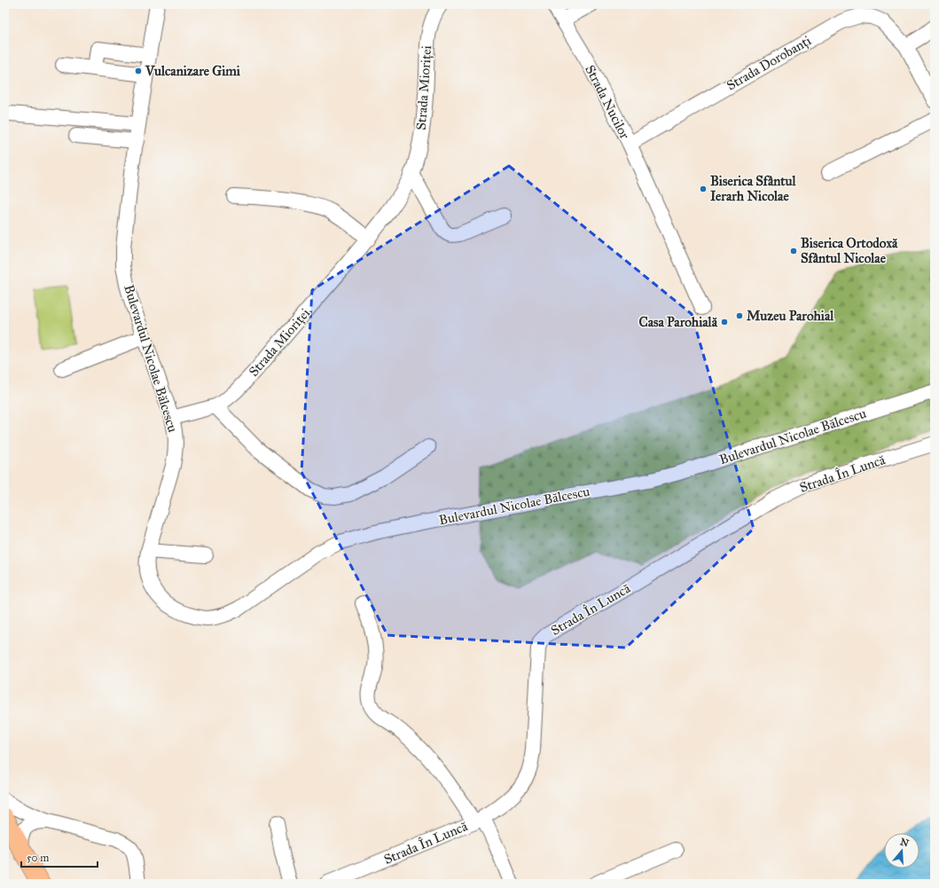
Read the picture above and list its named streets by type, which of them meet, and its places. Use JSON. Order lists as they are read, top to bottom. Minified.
{"streets":{"street":["Strada Dorobanți","Strada Mioriței","Strada Nucilor","Bulevardul Nicolae Bălcescu","Strada În Luncă"]},"crossings":[["Strada Dorobanți","Strada Nucilor"],["Strada Mioriței","Bulevardul Nicolae Bălcescu"]],"places":["Vulcanizare Gimi","Biserica Sfântul Ierarh Nicolae","Biserica Ortodoxă Sfântul Nicolae","Muzeu Parohial","Casa Parohială"],"scale_bar":"50 m","north":"top"}
